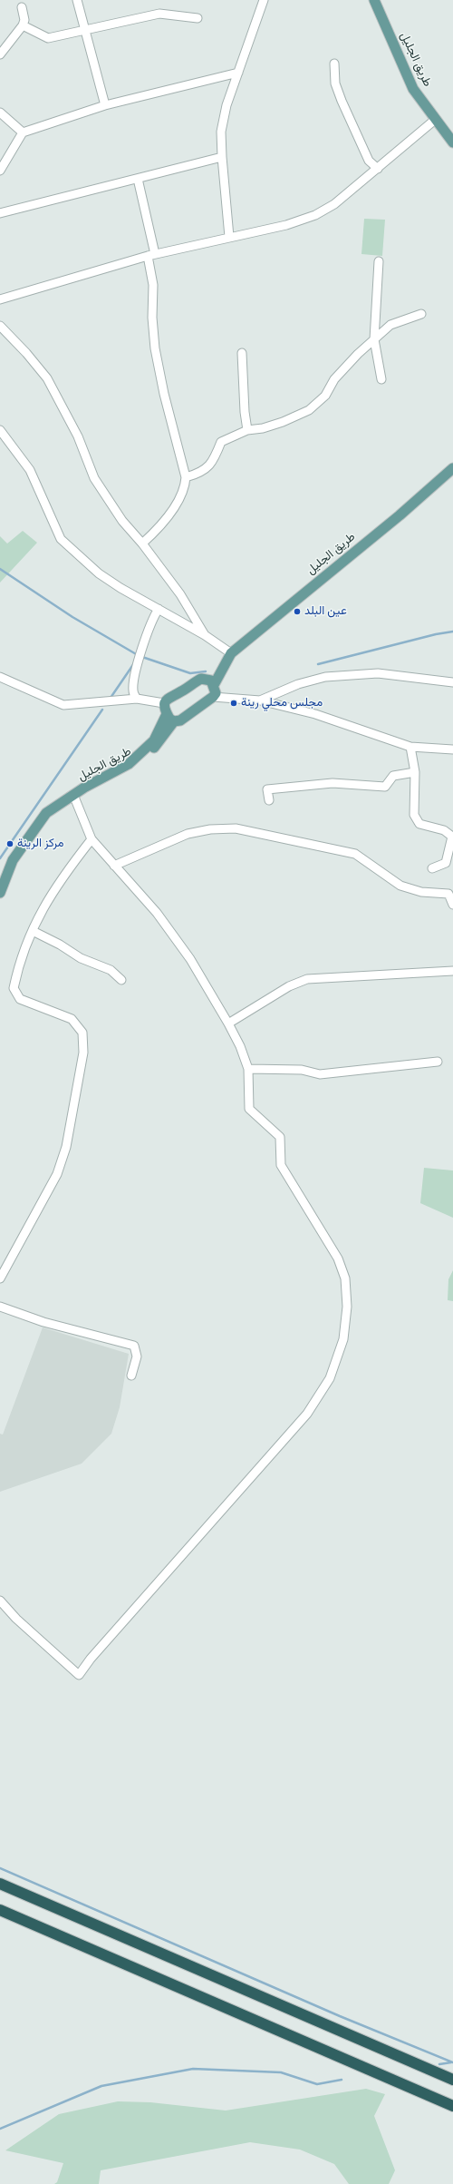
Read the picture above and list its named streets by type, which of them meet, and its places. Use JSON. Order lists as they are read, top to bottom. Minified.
{"streets":{"main road":["طريق الجليل"]},"places":["عين البلد","مجلس محلي رينة","مركز الرينة"]}
